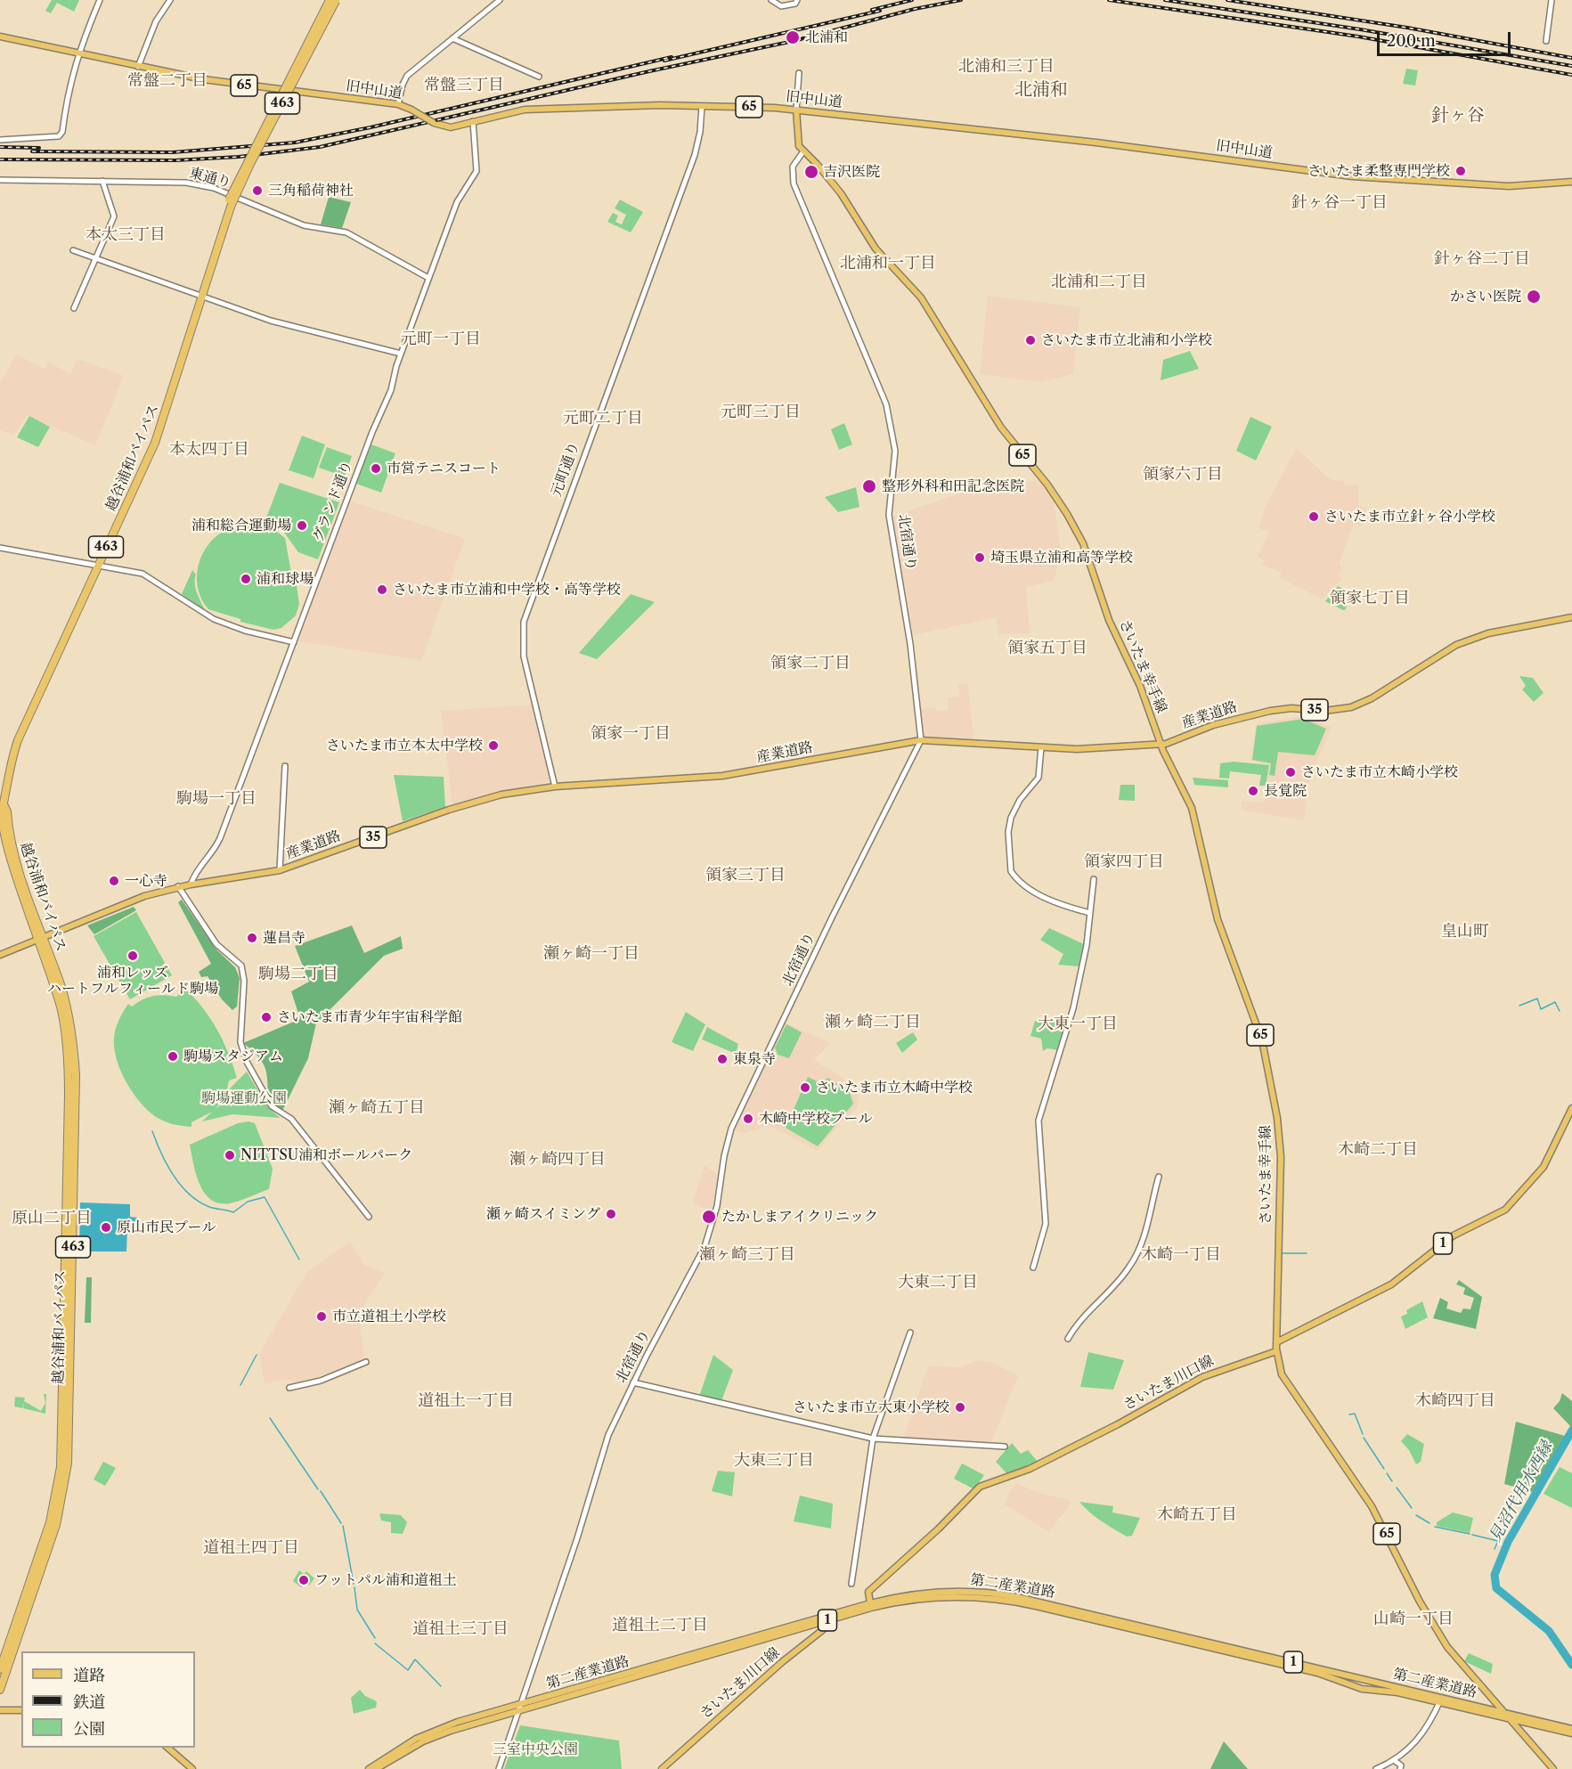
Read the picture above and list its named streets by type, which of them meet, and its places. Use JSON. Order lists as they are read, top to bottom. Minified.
{"streets":{"highway":["463","越谷浦和バイパス"],"main road":["65","旧中山道","さいたま幸手線","35","産業道路","1","さいたま川口線","第二産業道路"],"street":["東通り","元町通り","グランド通り","北宿通り"]},"crossings":[["65","さいたま川口線"],["65","第二産業道路"],["旧中山道","元町通り"],["旧中山道","グランド通り"],["旧中山道","さいたま幸手線"],["東通り","グランド通り"],["越谷浦和バイパス","産業道路"],["元町通り","産業道路"],["グランド通り","産業道路"],["北宿通り","さいたま幸手線"],["北宿通り","産業道路"],["北宿通り","第二産業道路"],["さいたま幸手線","産業道路"],["さいたま幸手線","1"],["さいたま川口線","第二産業道路"]],"districts":["北浦和三丁目","常盤二丁目","常盤三丁目","北浦和","針ヶ谷","針ヶ谷一丁目","本太三丁目","針ヶ谷二丁目","北浦和一丁目","北浦和二丁目","元町一丁目","元町三丁目","元町二丁目","本太四丁目","領家六丁目","領家七丁目","領家五丁目","領家二丁目","領家一丁目","駒場一丁目","領家四丁目","領家三丁目","皇山町","瀬ヶ崎一丁目","駒場二丁目","瀬ヶ崎二丁目","大東一丁目","瀬ヶ崎五丁目","木崎二丁目","瀬ヶ崎四丁目","原山二丁目","瀬ヶ崎三丁目","木崎一丁目","大東二丁目","道祖土一丁目","木崎四丁目","大東三丁目","木崎五丁目","道祖土四丁目","山崎一丁目","道祖土二丁目","道祖土三丁目"],"water":["見沼代用水西縁"],"parks":["駒場運動公園","三室中央公園"],"places":["北浦和","さいたま柔整専門学校","吉沢医院","三角稲荷神社","かさい医院","さいたま市立北浦和小学校","市営テニスコート","整形外科和田記念医院","さいたま市立針ヶ谷小学校","浦和総合運動場","埼玉県立浦和高等学校","浦和球場","さいたま市立浦和中学校・高等学校","さいたま市立本太中学校","さいたま市立木崎小学校","長覚院","一心寺","蓮昌寺","浦和レッズ ハートフルフィールド駒場","さいたま市青少年宇宙科学館","駒場スタジアム","東泉寺","さいたま市立木崎中学校","木崎中学校プール","NITTSU浦和ボールパーク","瀬ヶ崎スイミング","たかしまアイクリニック","原山市民プール","市立道祖土小学校","さいたま市立大東小学校","フットパル浦和道祖土"],"legend":["道路","鉄道","公園"],"scale_bar":"200 m"}
